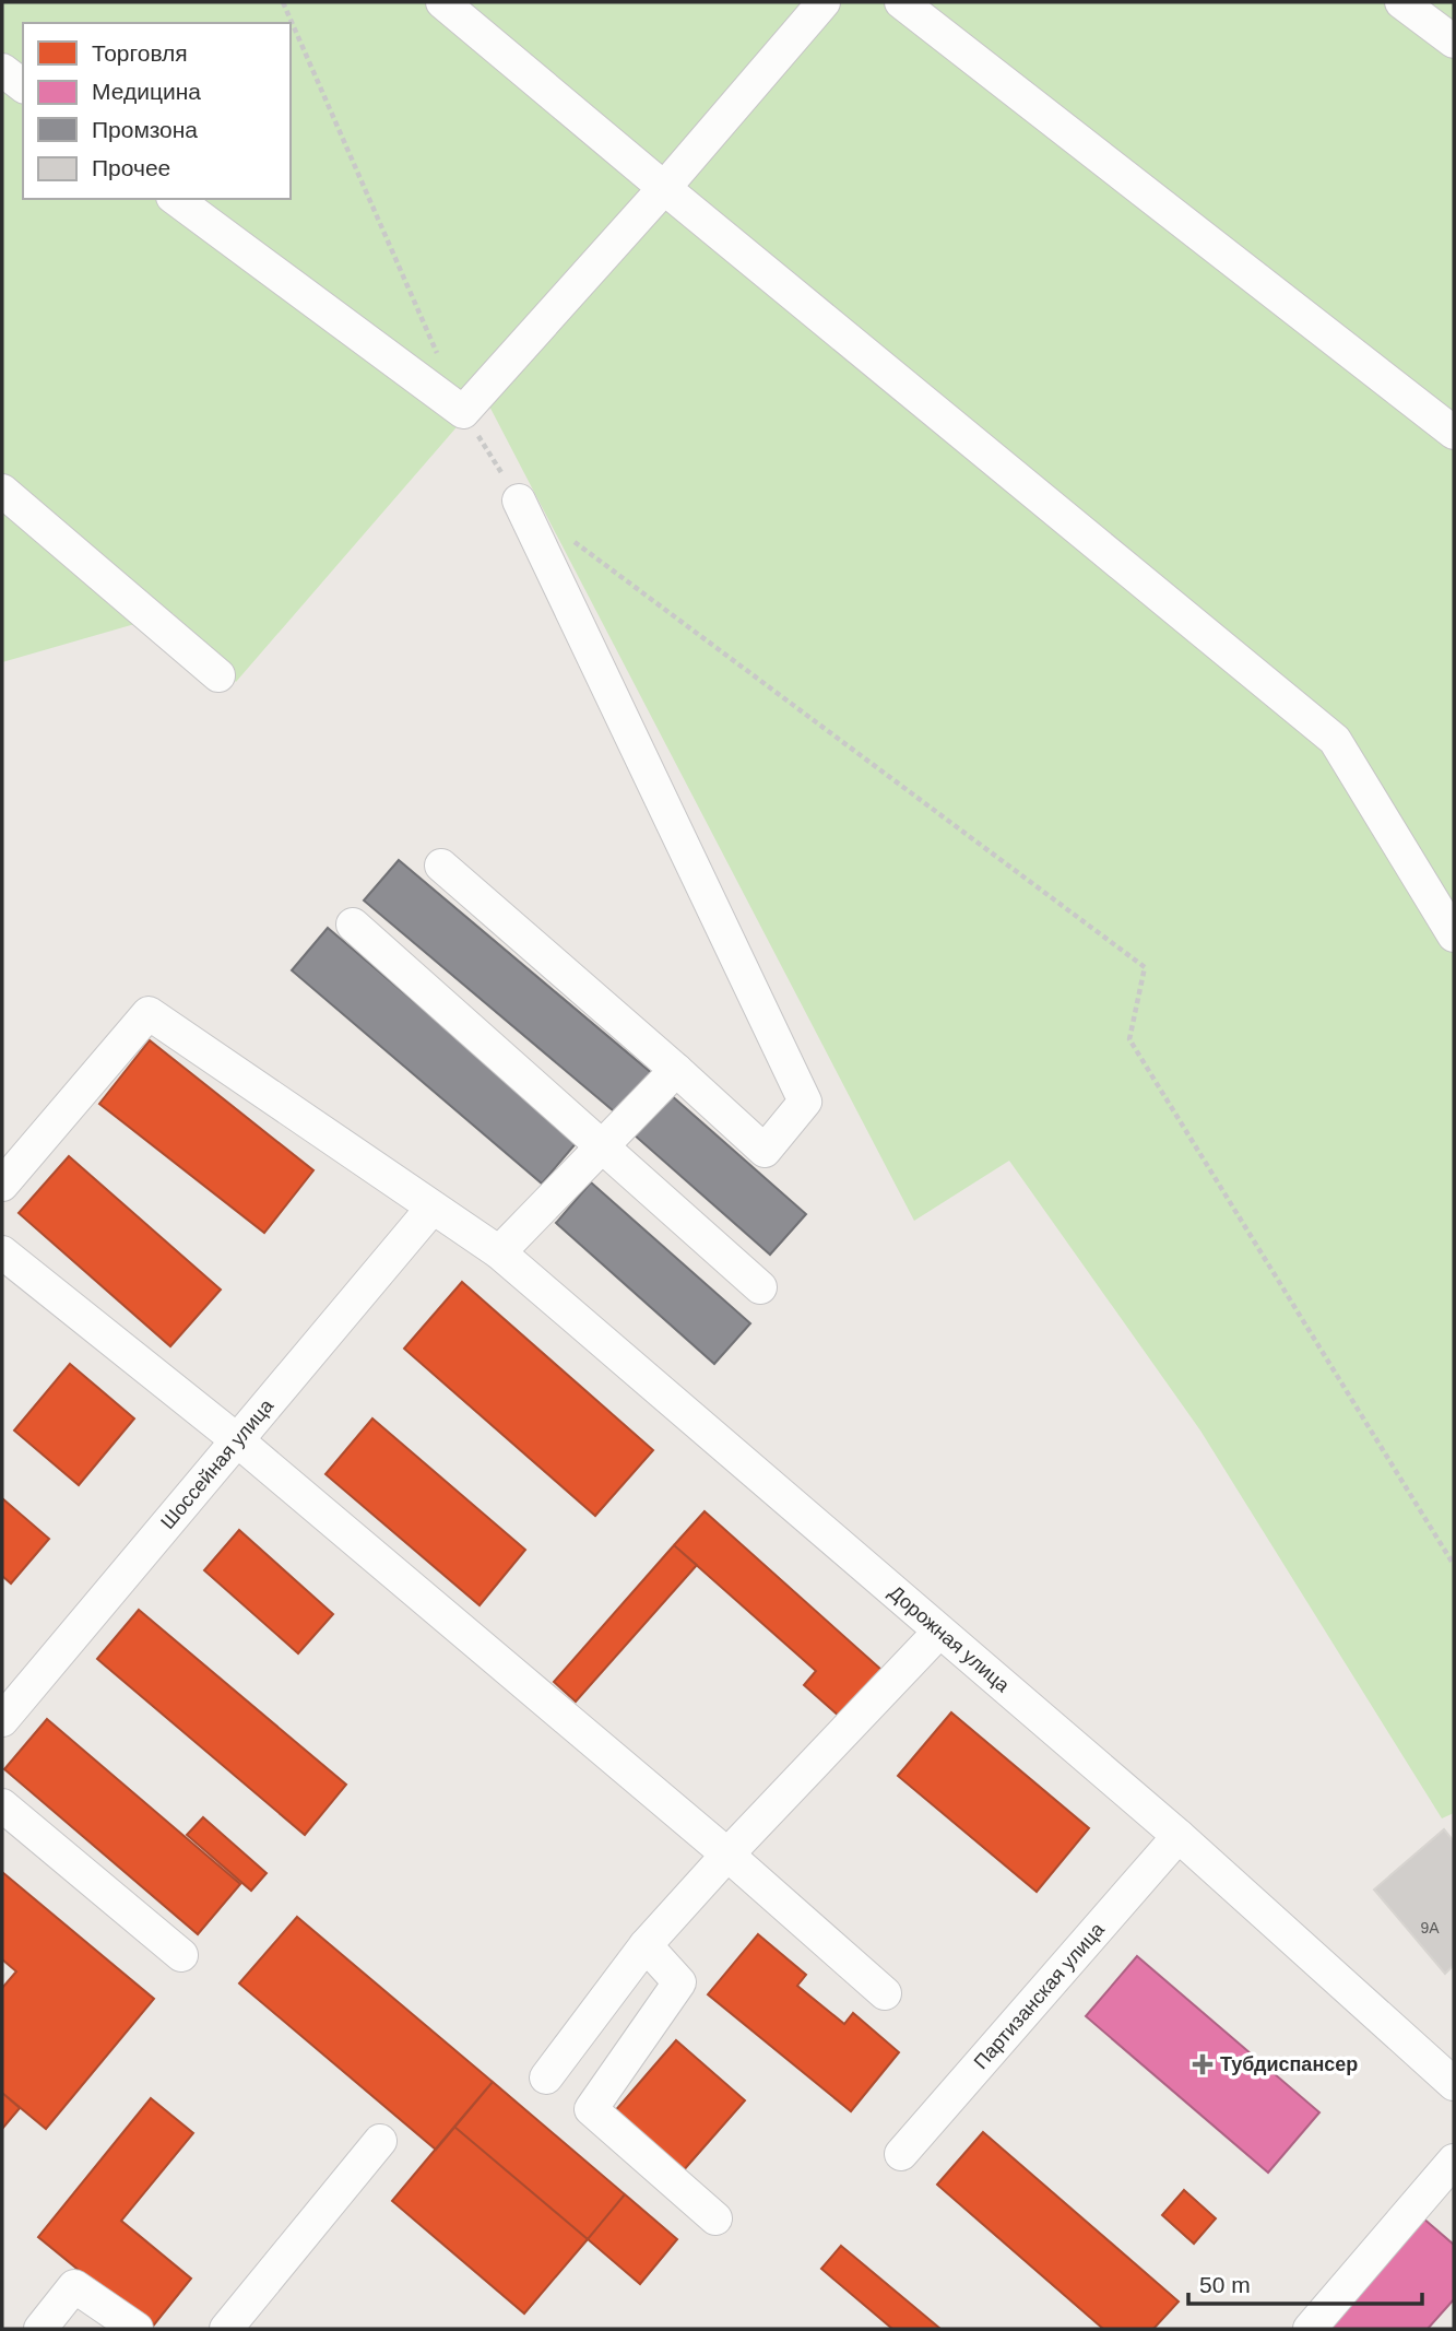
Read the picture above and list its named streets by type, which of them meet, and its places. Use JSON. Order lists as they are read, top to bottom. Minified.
{"streets":{"street":["Шоссейная улица","Дорожная улица","Партизанская улица"]},"crossings":[["Шоссейная улица","Дорожная улица"],["Дорожная улица","Партизанская улица"]],"places":{"health":["Тубдиспансер"]},"house_numbers":["9А"],"legend":["Торговля","Медицина","Промзона","Прочее"],"scale_bar":"50 m"}
